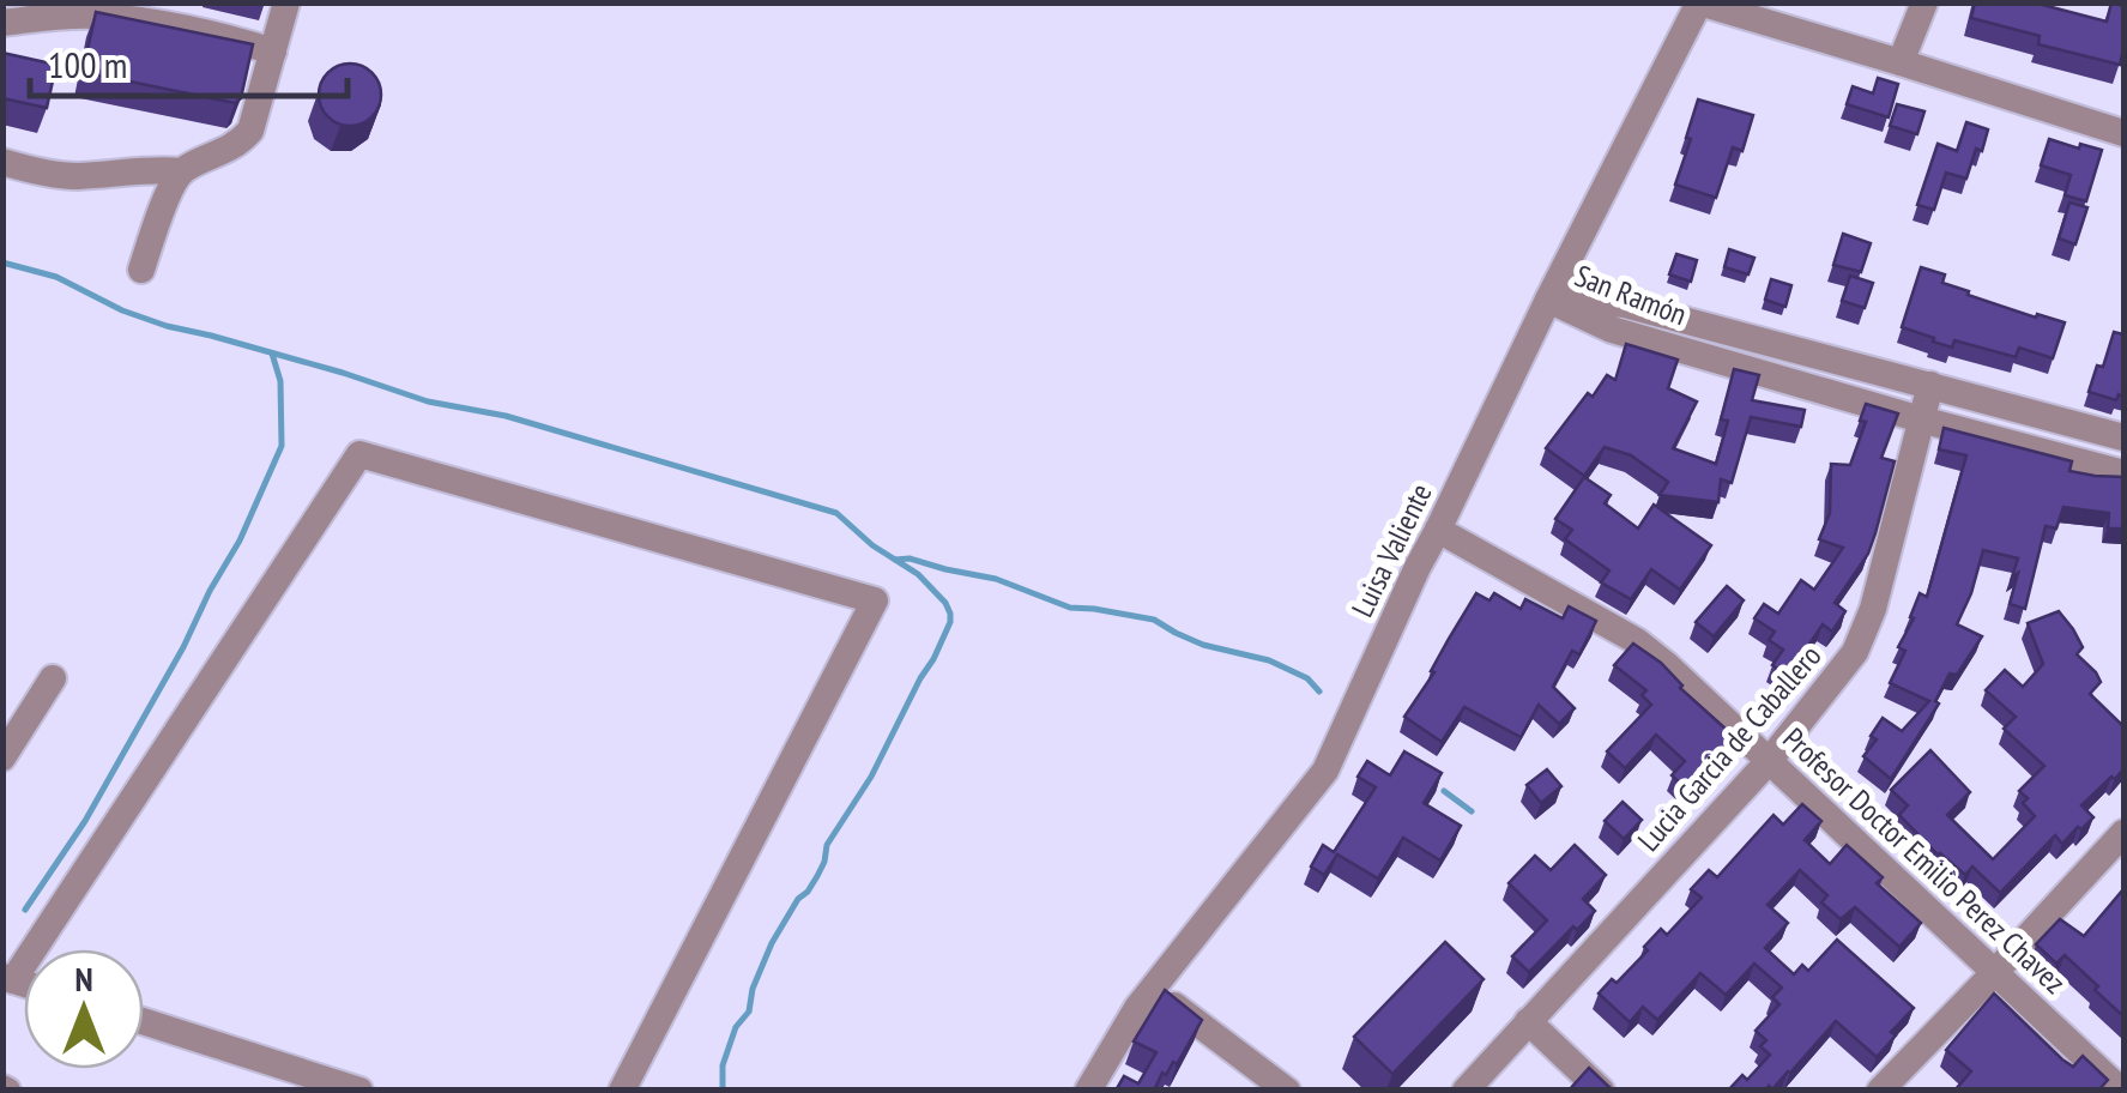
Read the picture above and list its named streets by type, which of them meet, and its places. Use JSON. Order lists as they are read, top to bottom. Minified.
{"streets":{"street":["San Ramón","Luisa Valiente","Lucia Garcia de Caballero","Profesor Doctor Emilio Perez Chavez"]},"crossings":[["San Ramón","Luisa Valiente"],["San Ramón","Lucia Garcia de Caballero"],["Luisa Valiente","Profesor Doctor Emilio Perez Chavez"],["Lucia Garcia de Caballero","Profesor Doctor Emilio Perez Chavez"]],"scale_bar":"100 m","north":"top"}
